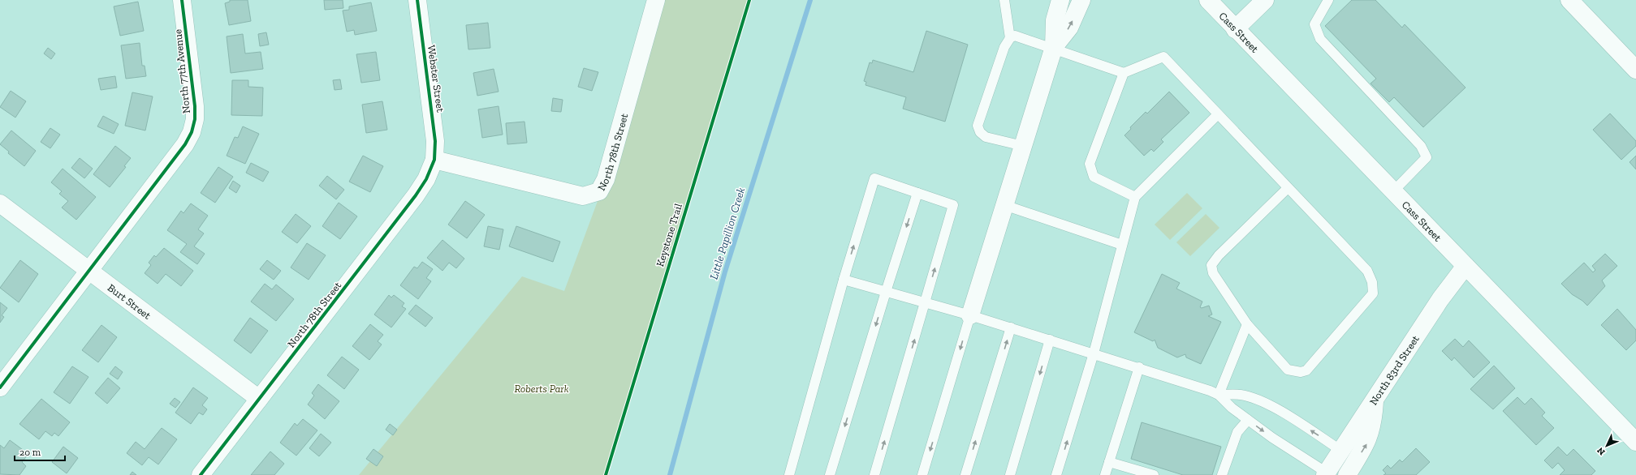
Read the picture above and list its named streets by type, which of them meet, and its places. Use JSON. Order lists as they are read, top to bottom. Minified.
{"streets":{"street":["Cass Street","North 77th Avenue","Webster Street","North 78th Street","Burt Street","North 83rd Street"],"cycle path":["Keystone Trail"]},"crossings":[["Cass Street","North 83rd Street"],["North 77th Avenue","Burt Street"],["Webster Street","North 78th Street"],["North 78th Street","Burt Street"]],"water":["Little Papillion Creek"],"parks":["Roberts Park"],"scale_bar":"20 m","north":"bottom left"}
